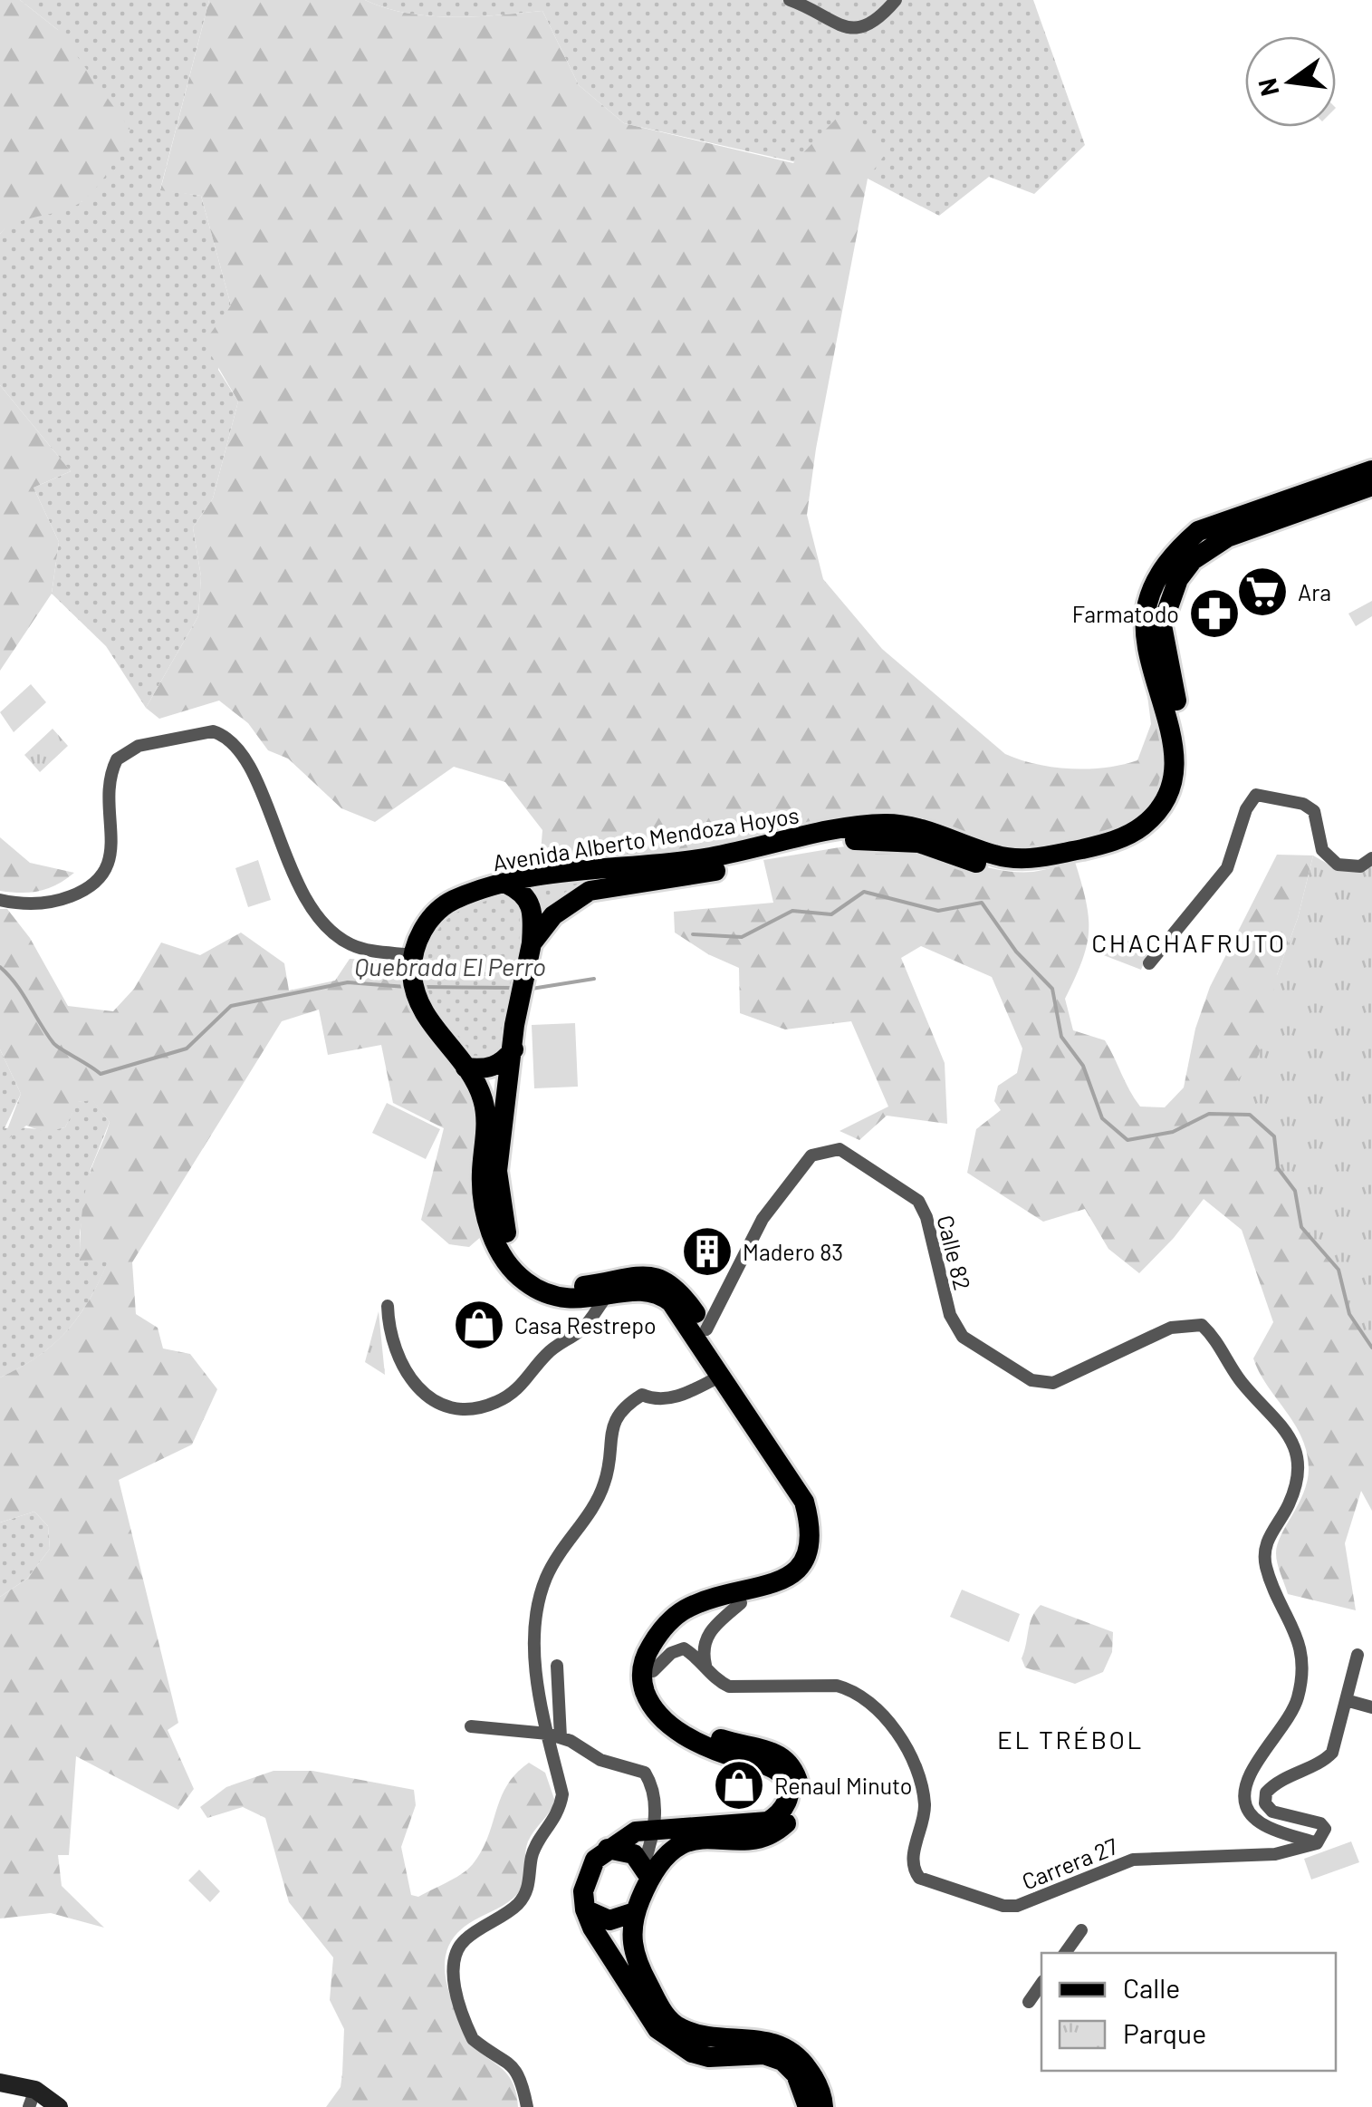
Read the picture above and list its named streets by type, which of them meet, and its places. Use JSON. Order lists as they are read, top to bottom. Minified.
{"streets":{"main road":["Avenida Alberto Mendoza Hoyos"],"street":["Calle 82","Carrera 27"]},"crossings":[["Avenida Alberto Mendoza Hoyos","Calle 82"],["Avenida Alberto Mendoza Hoyos","Carrera 27"],["Calle 82","Carrera 27"]],"districts":["CHACHAFRUTO","EL TRÉBOL"],"water":["Quebrada El Perro"],"places":{"supermarket":["Ara"],"pharmacy":["Farmatodo"],"building":["Madero 83"],"shop":["Casa Restrepo","Renaul Minuto"]},"legend":["Calle","Parque"],"north":"left"}
